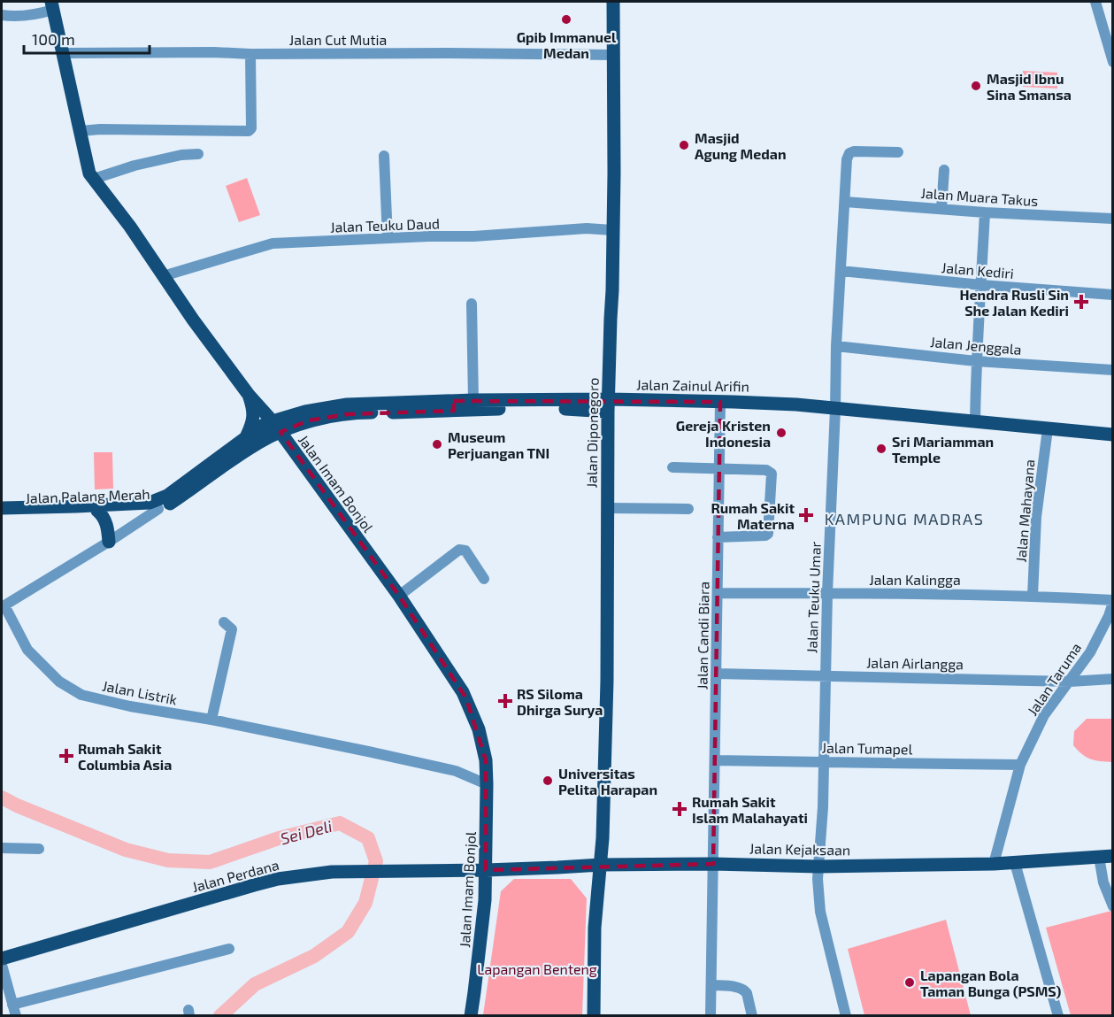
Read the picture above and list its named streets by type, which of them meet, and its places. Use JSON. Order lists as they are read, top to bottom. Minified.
{"streets":{"main road":["Jalan Zainul Arifin","Jalan Diponegoro","Jalan Imam Bonjol","Jalan Palang Merah","Jalan Kejaksaan","Jalan Perdana"],"street":["Jalan Cut Mutia","Jalan Muara Takus","Jalan Teuku Daud","Jalan Kediri","Jalan Jenggala","Jalan Mahayana","Jalan Kalingga","Jalan Teuku Umar","Jalan Candi Biara","Jalan Airlangga","Jalan Taruma","Jalan Listrik","Jalan Tumapel"]},"crossings":[["Jalan Cut Mutia","Jalan Diponegoro"],["Jalan Cut Mutia","Jalan Imam Bonjol"],["Jalan Muara Takus","Jalan Teuku Umar"],["Jalan Teuku Daud","Jalan Diponegoro"],["Jalan Teuku Daud","Jalan Imam Bonjol"],["Jalan Kediri","Jalan Teuku Umar"],["Jalan Jenggala","Jalan Teuku Umar"],["Jalan Zainul Arifin","Jalan Diponegoro"],["Jalan Zainul Arifin","Jalan Imam Bonjol"],["Jalan Zainul Arifin","Jalan Palang Merah"],["Jalan Zainul Arifin","Jalan Mahayana"],["Jalan Zainul Arifin","Jalan Teuku Umar"],["Jalan Zainul Arifin","Jalan Candi Biara"],["Jalan Diponegoro","Jalan Kejaksaan"],["Jalan Imam Bonjol","Jalan Palang Merah"],["Jalan Imam Bonjol","Jalan Listrik"],["Jalan Imam Bonjol","Jalan Kejaksaan"],["Jalan Imam Bonjol","Jalan Perdana"],["Jalan Palang Merah","Jalan Listrik"],["Jalan Mahayana","Jalan Kalingga"],["Jalan Kalingga","Jalan Teuku Umar"],["Jalan Kalingga","Jalan Candi Biara"],["Jalan Kalingga","Jalan Taruma"],["Jalan Teuku Umar","Jalan Airlangga"],["Jalan Teuku Umar","Jalan Tumapel"],["Jalan Teuku Umar","Jalan Kejaksaan"],["Jalan Candi Biara","Jalan Airlangga"],["Jalan Candi Biara","Jalan Tumapel"],["Jalan Candi Biara","Jalan Kejaksaan"],["Jalan Airlangga","Jalan Taruma"],["Jalan Taruma","Jalan Tumapel"],["Jalan Taruma","Jalan Kejaksaan"],["Jalan Kejaksaan","Jalan Perdana"]],"districts":["KAMPUNG MADRAS"],"water":["Sei Deli"],"parks":["Lapangan Benteng"],"places":{"other":["Gpib Immanuel Medan","Masjid Ibnu Sina Smansa","Masjid Agung Medan","Gereja Kristen Indonesia","Museum Perjuangan TNI","Sri Mariamman Temple","Universitas Pelita Harapan","Lapangan Bola Taman Bunga (PSMS)"],"health":["Hendra Rusli Sin She Jalan Kediri","Rumah Sakit Materna","RS Siloma Dhirga Surya","Rumah Sakit Columbia Asia","Rumah Sakit Islam Malahayati"]},"scale_bar":"100 m"}
